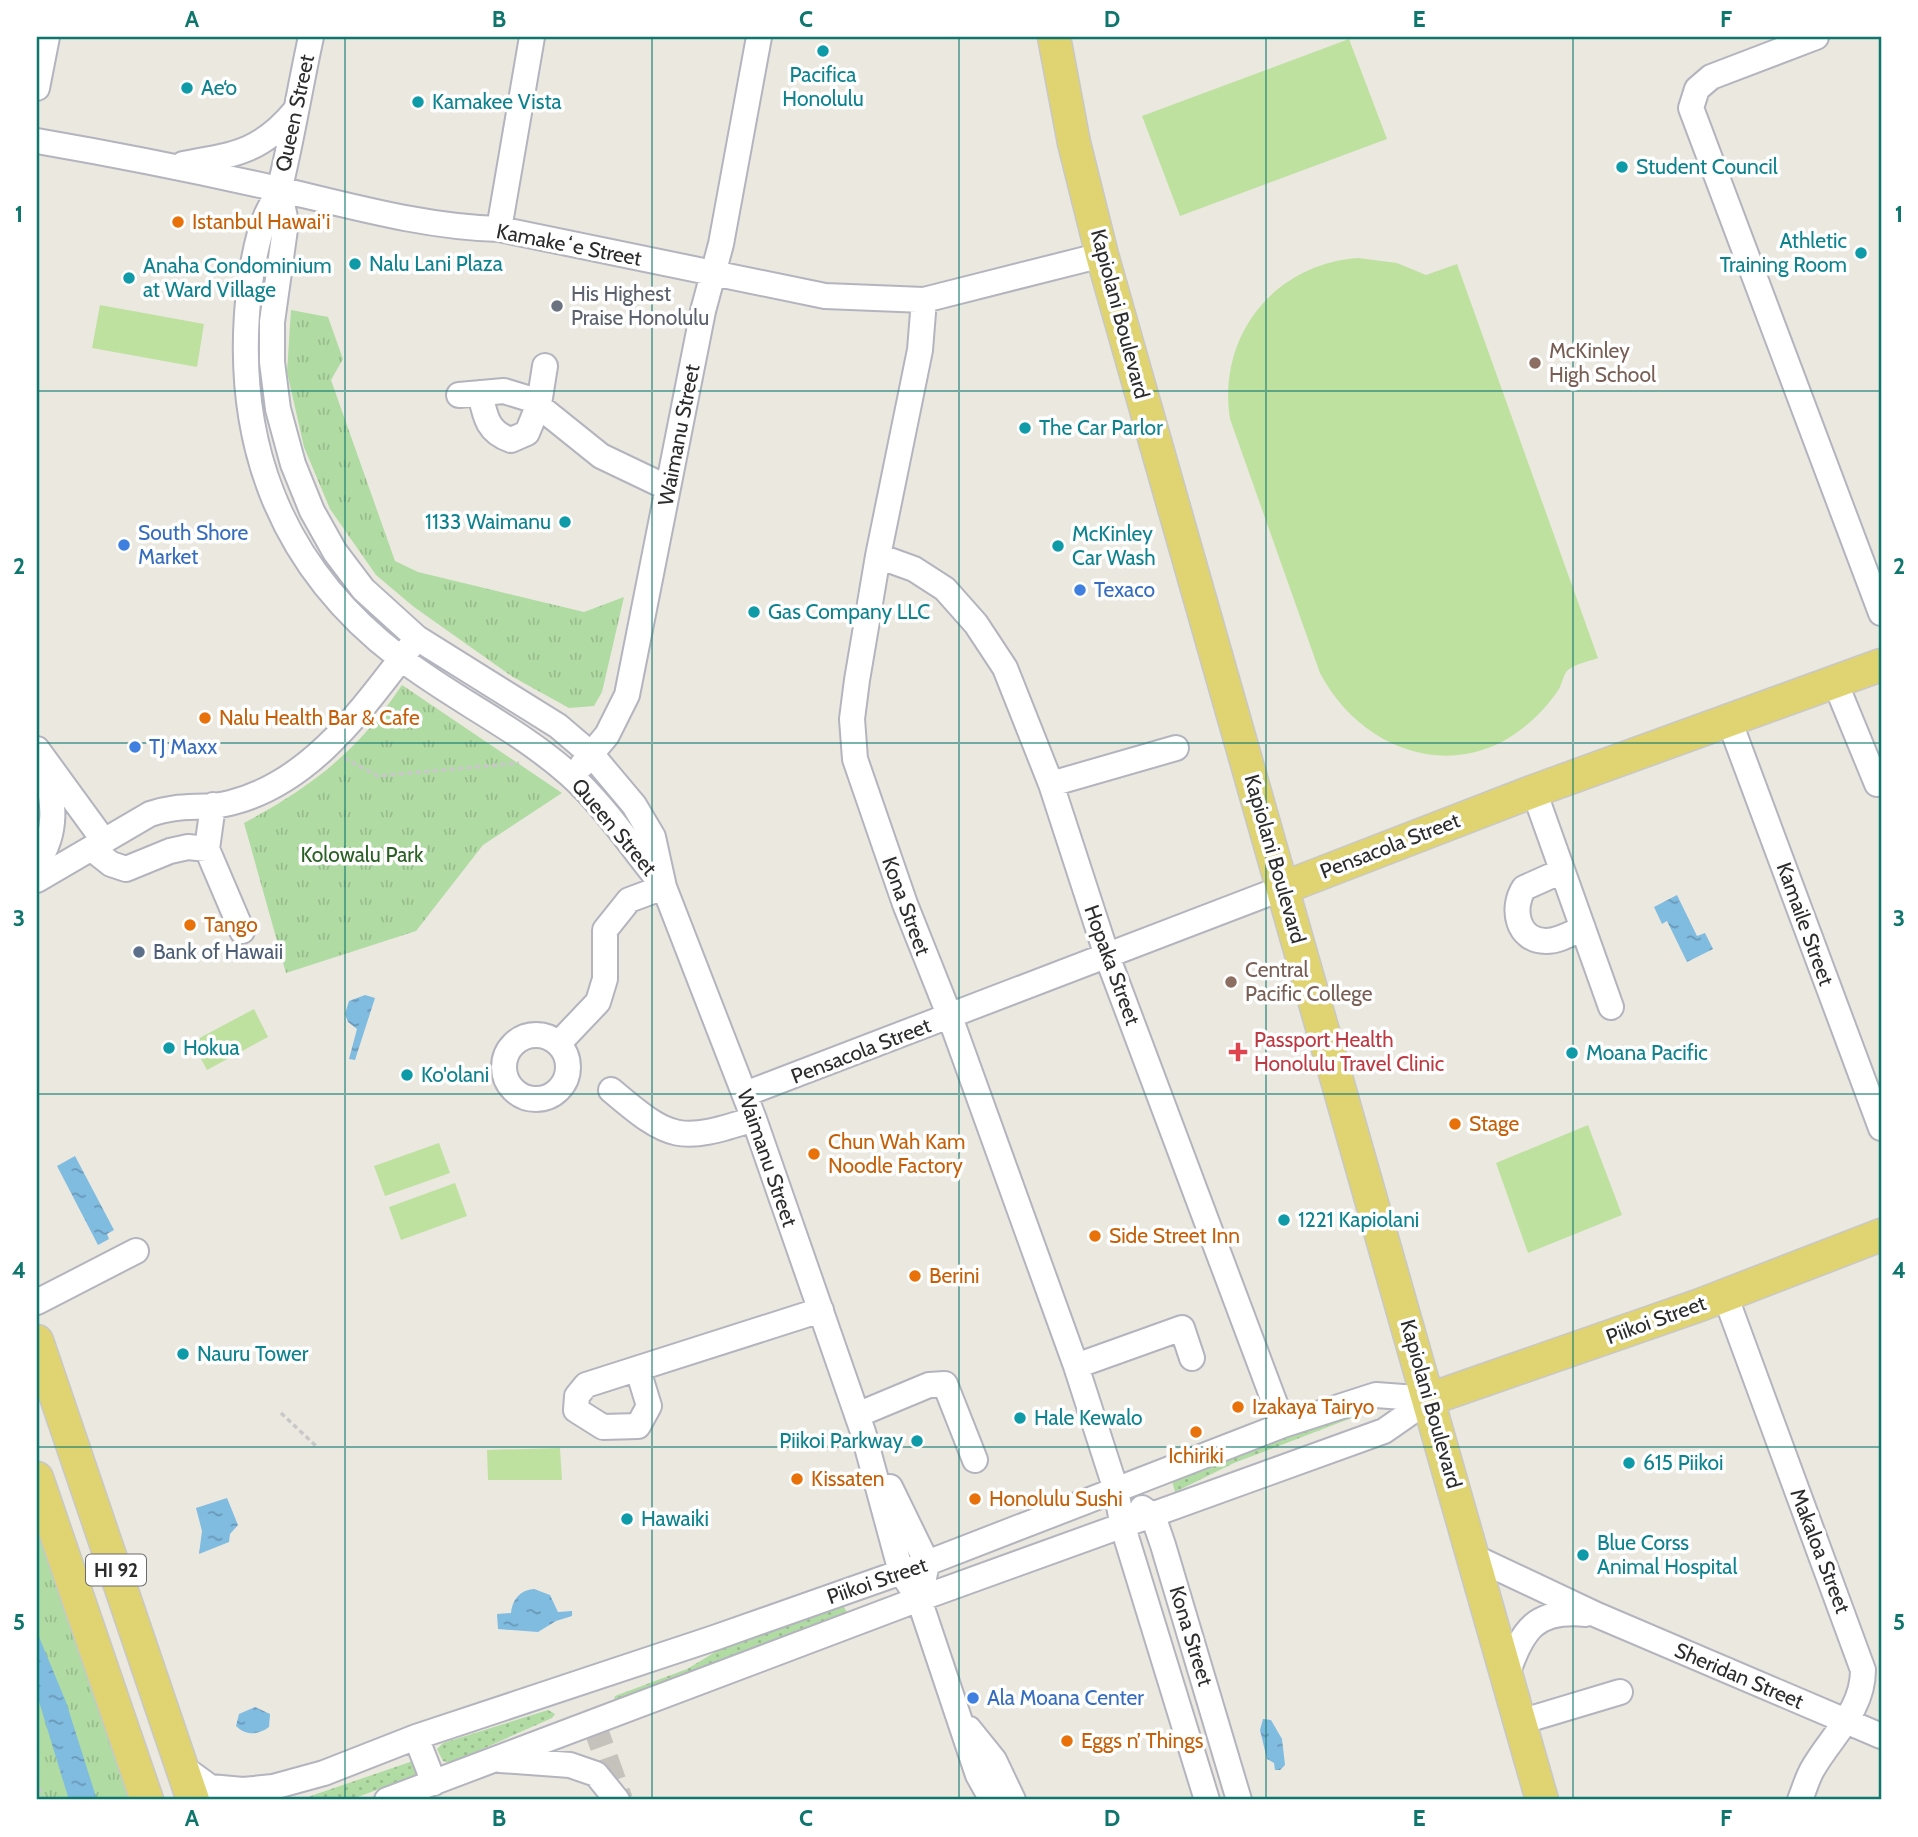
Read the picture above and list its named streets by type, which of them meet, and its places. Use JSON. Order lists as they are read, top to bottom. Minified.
{"streets":{"main road":["Kapiolani Boulevard","Pensacola Street","Piikoi Street","HI 92"],"street":["Queen Street","Kamakeʻe Street","Waimanu Street","Kona Street","Kamaile Street","Hopaka Street","Makaloa Street","Sheridan Street"]},"crossings":[["Queen Street","Kamakeʻe Street"],["Queen Street","Waimanu Street"],["Kamakeʻe Street","Kapiolani Boulevard"],["Kamakeʻe Street","Waimanu Street"],["Kamakeʻe Street","Kona Street"],["Kapiolani Boulevard","Pensacola Street"],["Kapiolani Boulevard","Piikoi Street"],["Kapiolani Boulevard","Sheridan Street"],["Waimanu Street","Pensacola Street"],["Waimanu Street","Piikoi Street"],["Pensacola Street","Kona Street"],["Pensacola Street","Kamaile Street"],["Pensacola Street","Hopaka Street"],["Kona Street","Hopaka Street"],["Kona Street","Piikoi Street"],["Hopaka Street","Piikoi Street"],["Piikoi Street","Makaloa Street"],["Piikoi Street","HI 92"],["Makaloa Street","Sheridan Street"]],"parks":["Kolowalu Park"],"places":{"other":["Pacifica Honolulu","Ae‘o","Kamakee Vista","Student Council","Istanbul Hawai'i","Athletic Training Room","Nalu Lani Plaza","Anaha Condominium at Ward Village","His Highest Praise Honolulu","McKinley High School","The Car Parlor","1133 Waimanu","South Shore Market","McKinley Car Wash","Texaco","Gas Company LLC","Nalu Health Bar & Cafe","TJ Maxx","Tango","Bank of Hawaii","Central Pacific College","Hokua","Moana Pacific","Ko'olani","Stage","Chun Wah Kam Noodle Factory","1221 Kapiolani","Side Street Inn","Berini","Nauru Tower","Izakaya Tairyo","Hale Kewalo","Ichiriki","Piikoi Parkway","615 Piikoi","Kissaten","Honolulu Sushi","Hawaiki","Blue Corss Animal Hospital","Ala Moana Center","Eggs n’ Things"],"health":["Passport Health Honolulu Travel Clinic"]},"grid":{"columns":["A","B","C","D","E","F"],"rows":["1","2","3","4","5"]}}
